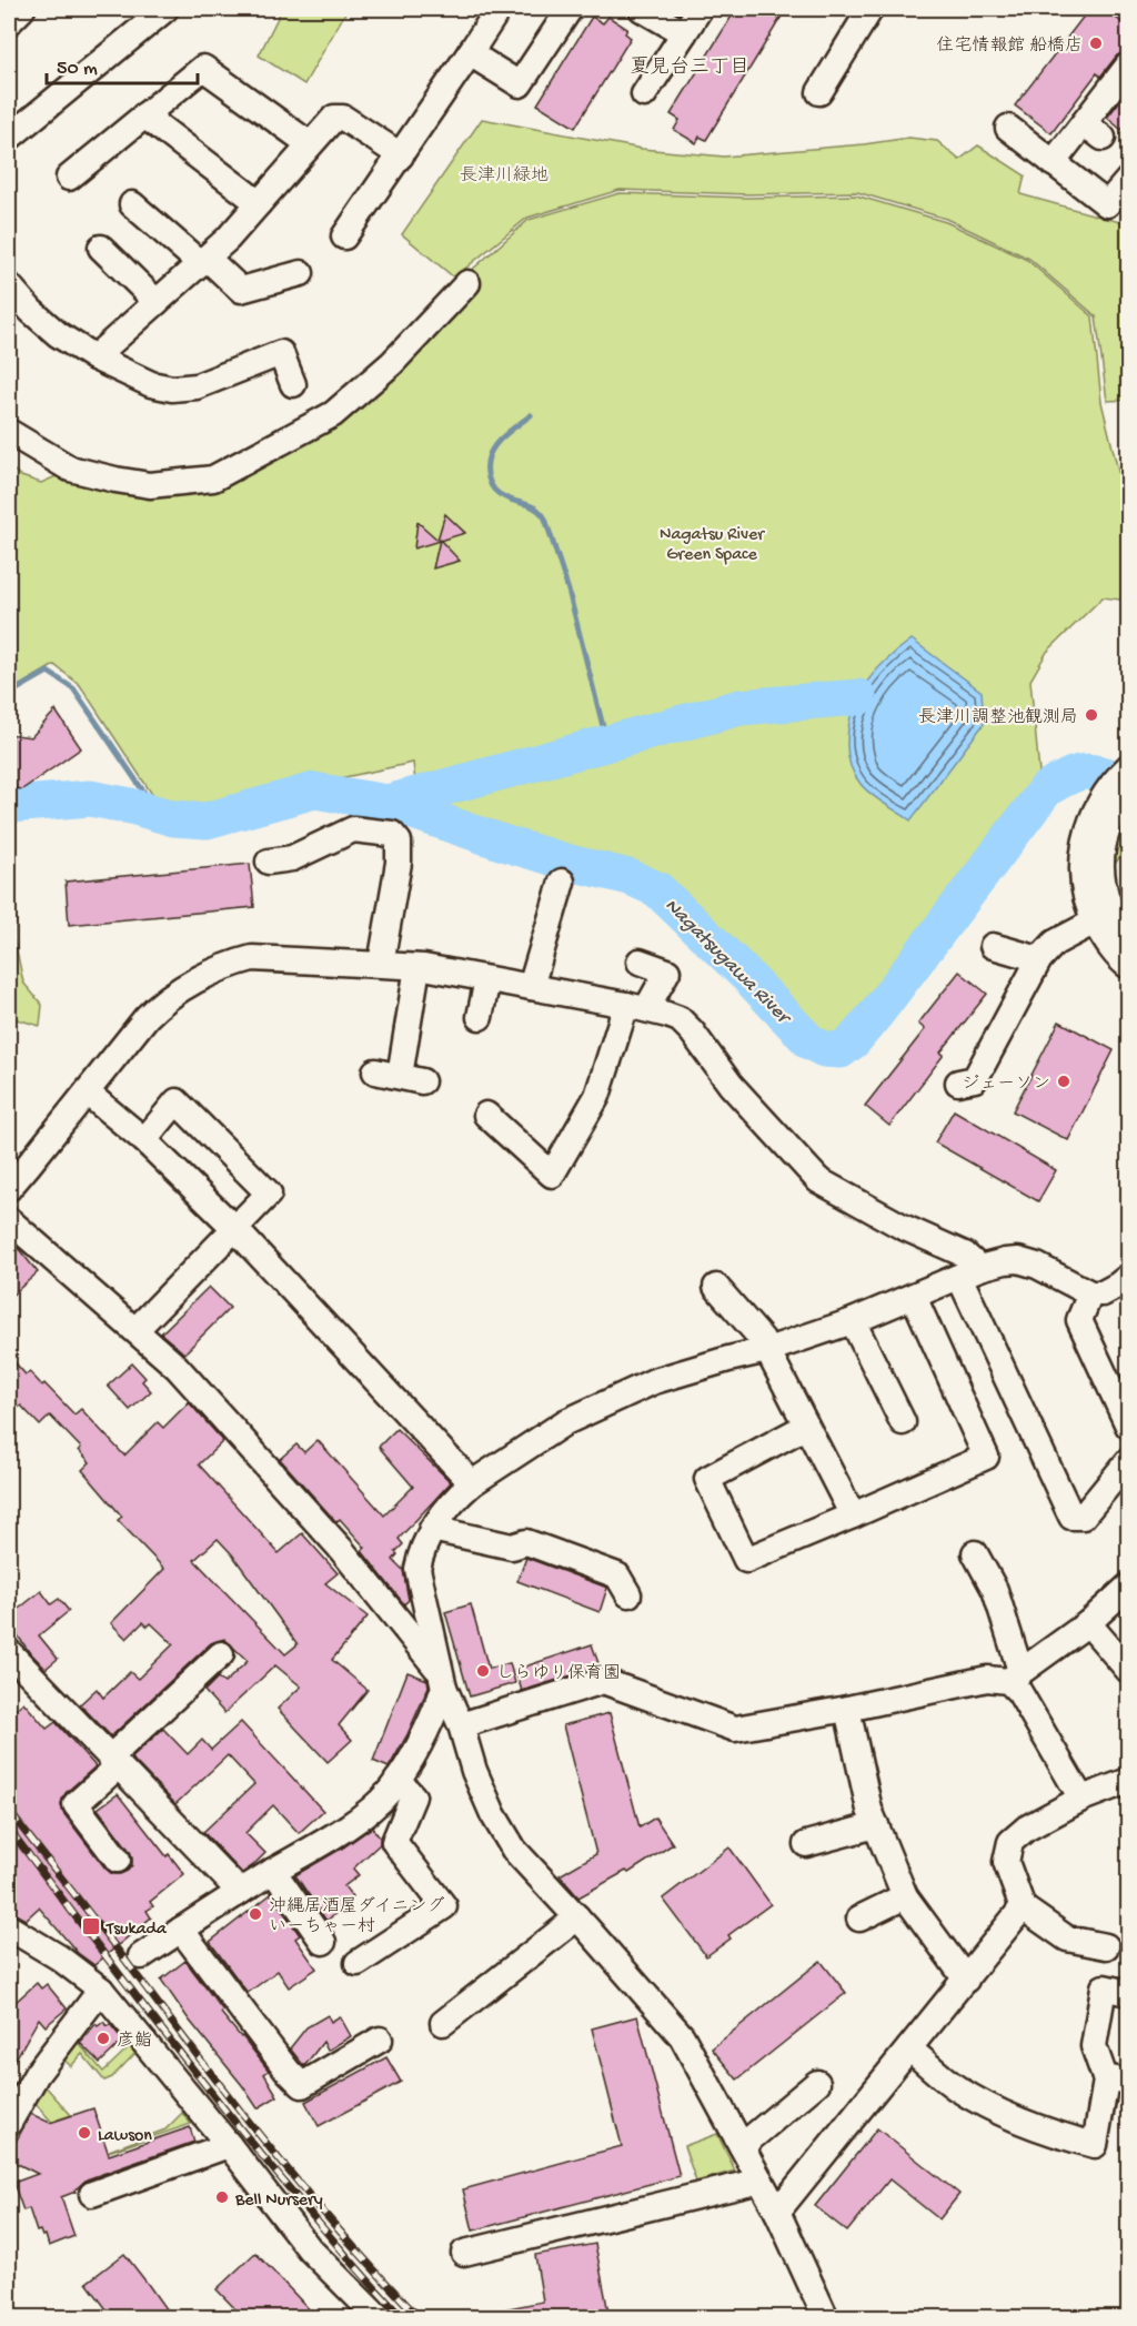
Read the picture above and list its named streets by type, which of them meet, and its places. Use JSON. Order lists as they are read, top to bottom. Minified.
{"districts":["夏見台三丁目"],"water":["Nagatsugawa River"],"parks":["長津川緑地","Nagatsu River Green Space"],"places":{"other":["住宅情報館 船橋店","長津川調整池観測局","ジェーソン","しらゆり保育園","沖縄居酒屋ダイニング いーちゃー村","彦鮨","Lawson","Bell Nursery"],"transit":["Tsukada"]},"scale_bar":"50 m"}
